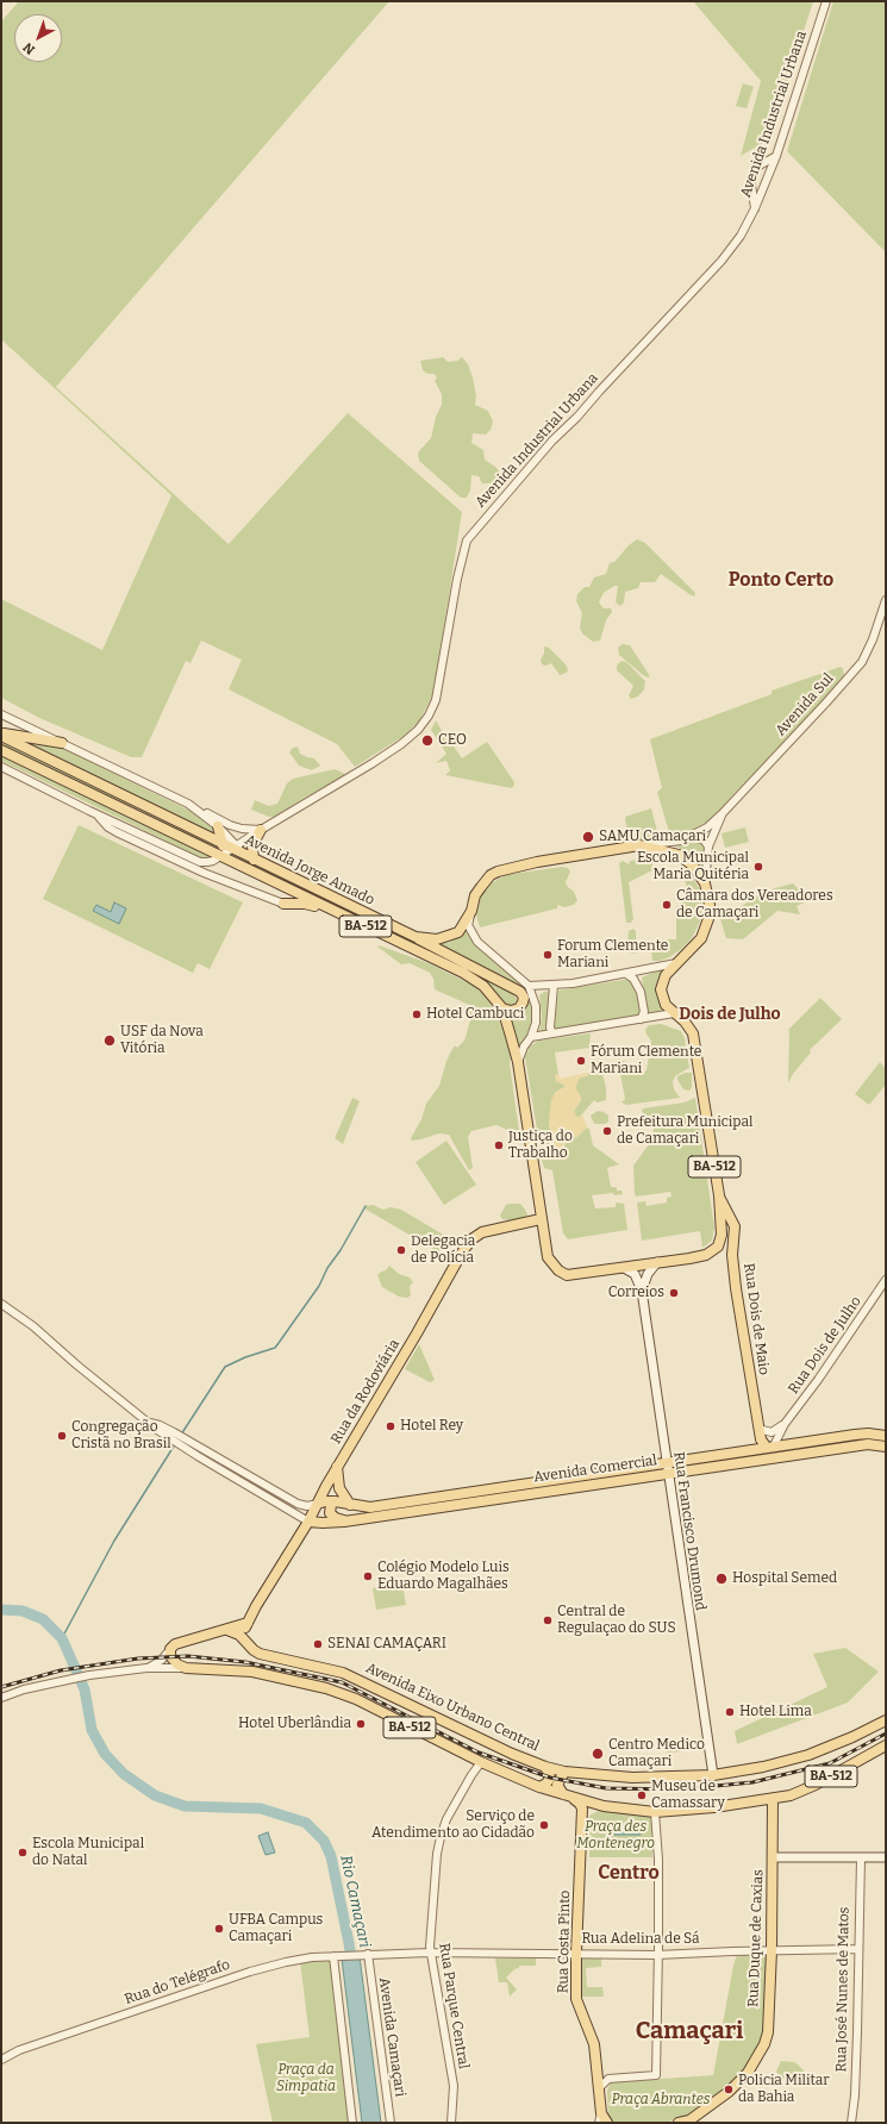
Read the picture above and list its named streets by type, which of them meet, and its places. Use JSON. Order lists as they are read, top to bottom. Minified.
{"streets":{"main road":["Avenida Jorge Amado","BA-512","Rua Dois de Maio","Rua da Rodoviária","Avenida Comercial","Rua Francisco Drumond","Avenida Eixo Urbano Central","Rua Duque de Caxias","Rua Costa Pinto"],"street":["Avenida Industrial Urbana","Avenida Sul","Rua Dois de Julho","Rua Adelina de Sá","Rua do Telégrafo","Rua José Nunes de Matos","Rua Parque Central","Avenida Camaçari"]},"crossings":[["Avenida Industrial Urbana","Avenida Jorge Amado"],["Avenida Sul","BA-512"],["Avenida Jorge Amado","BA-512"],["BA-512","Rua Dois de Maio"],["BA-512","Rua da Rodoviária"],["BA-512","Rua Francisco Drumond"],["BA-512","Rua Duque de Caxias"],["BA-512","Rua Costa Pinto"],["BA-512","Rua Parque Central"],["Rua Dois de Maio","Rua Dois de Julho"],["Rua Dois de Maio","Avenida Comercial"],["Rua Dois de Julho","Avenida Comercial"],["Rua da Rodoviária","Avenida Comercial"],["Rua da Rodoviária","Avenida Eixo Urbano Central"],["Avenida Comercial","Rua Francisco Drumond"],["Rua Duque de Caxias","Rua Adelina de Sá"],["Rua Adelina de Sá","Rua Costa Pinto"],["Rua Adelina de Sá","Rua do Telégrafo"],["Rua Adelina de Sá","Rua José Nunes de Matos"],["Rua Adelina de Sá","Rua Parque Central"],["Rua Adelina de Sá","Avenida Camaçari"],["Rua do Telégrafo","Avenida Camaçari"]],"districts":["Ponto Certo","Dois de Julho","Centro","Camaçari"],"water":["Rio Camaçari"],"parks":["Praça des Montenegro","Praça da Simpatia","Praça Abrantes"],"places":["CEO","SAMU Camaçari","Escola Municipal Maria Quitéria","Câmara dos Vereadores de Camaçari","Forum Clemente Mariani","Hotel Cambuci","USF da Nova Vitória","Fórum Clemente Mariani","Prefeitura Municipal de Camaçari","Justiça do Trabalho","Delegacia de Polícia","Correios","Hotel Rey","Congregação Cristã no Brasil","Colégio Modelo Luis Eduardo Magalhães","Hospital Semed","Central de Regulaçao do SUS","SENAI CAMAÇARI","Hotel Lima","Hotel Uberlândia","Centro Medico Camaçari","Museu de Camassary","Serviço de Atendimento ao Cidadão","Escola Municipal do Natal","UFBA Campus Camaçari","Policia Militar da Bahia"],"north":"bottom left"}
